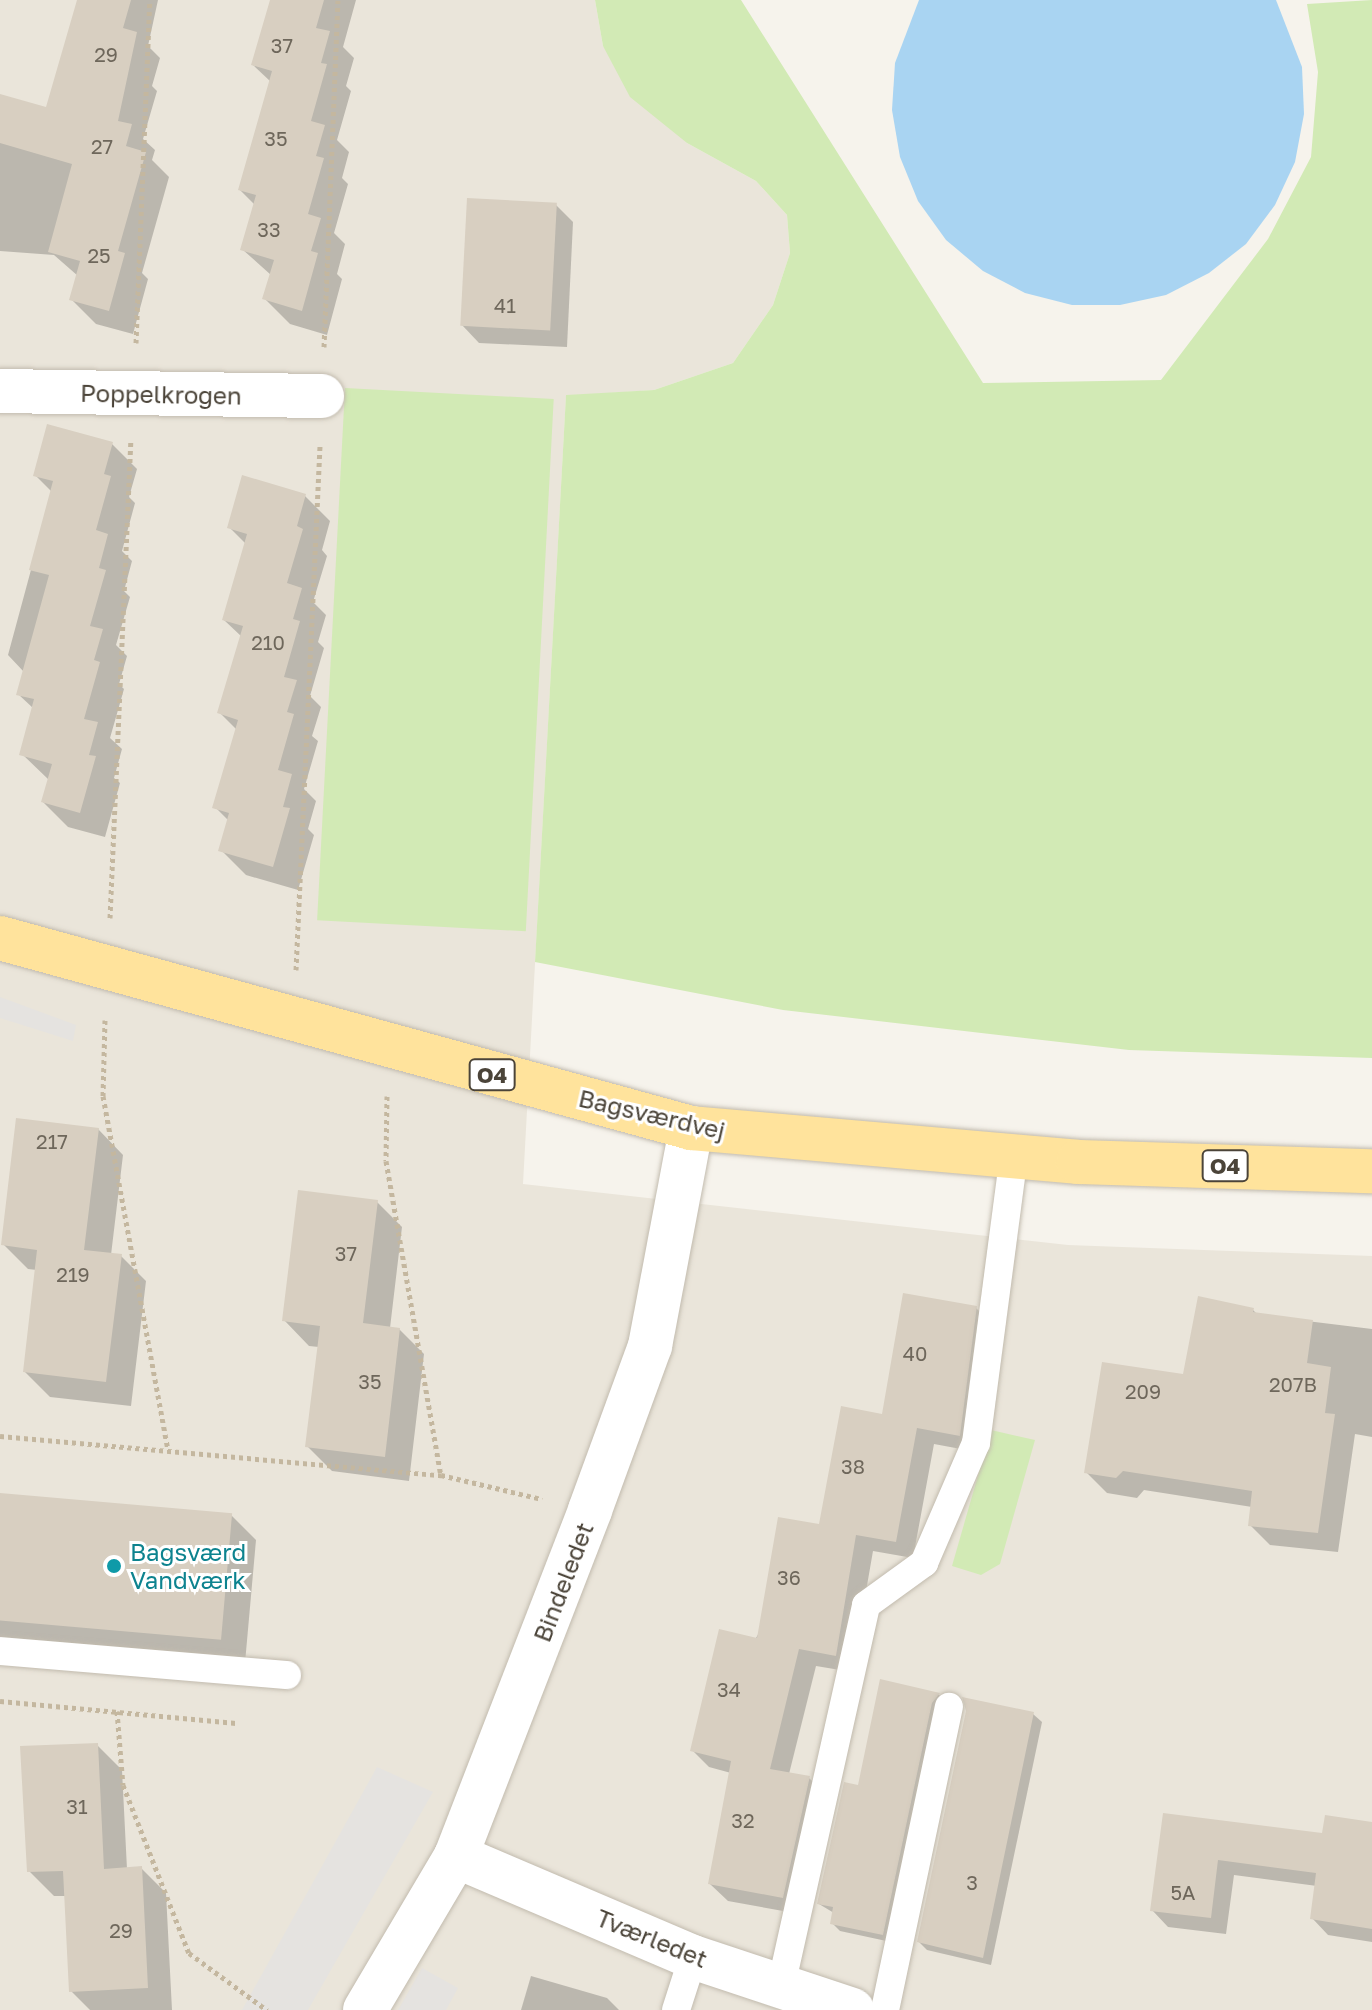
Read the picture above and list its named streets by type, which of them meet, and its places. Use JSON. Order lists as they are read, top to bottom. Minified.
{"streets":{"main road":["O4","Bagsværdvej"],"street":["Poppelkrogen","Bindeledet","Tværledet"]},"crossings":[["Bagsværdvej","Bindeledet"],["Bindeledet","Tværledet"]],"places":["Bagsværd Vandværk"],"house_numbers":["37","29","35","27","33","25","41","210","217","37","219","40","35","207B","209","38","36","34","31","32","3","5A","29"]}
